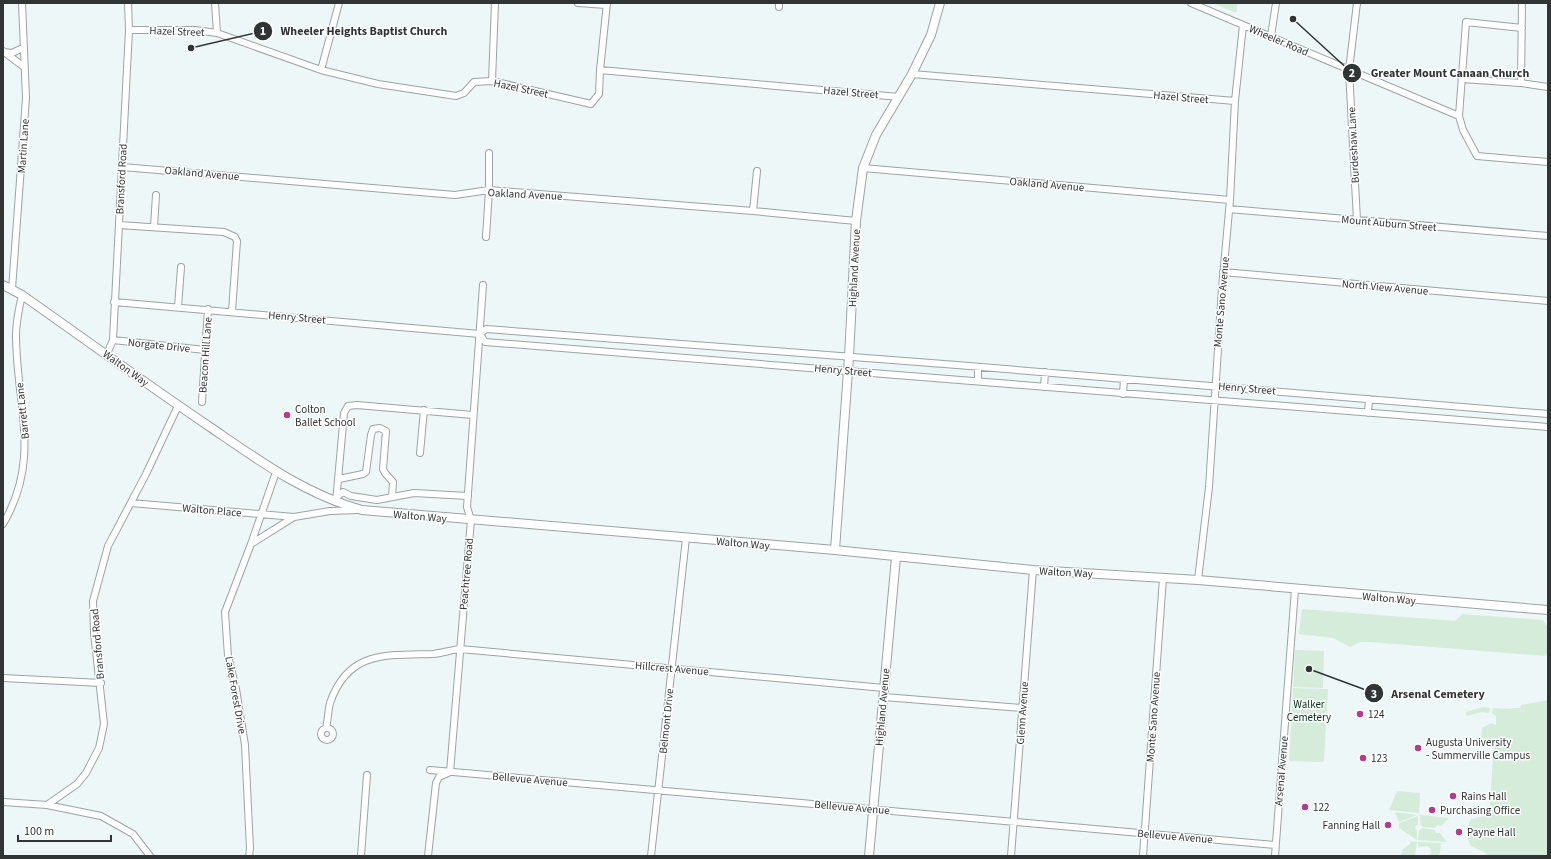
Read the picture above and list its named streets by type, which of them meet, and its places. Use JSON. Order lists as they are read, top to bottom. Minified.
{"streets":{"main road":["Highland Avenue","Walton Way"],"street":["Hazel Street","Wheeler Road","Burdeshaw Lane","Martin Lane","Oakland Avenue","Bransford Road","Mount Auburn Street","North View Avenue","Monte Sano Avenue","Henry Street","Norgate Drive","Beacon Hill Lane","Barrett Lane","Walton Place","Peachtree Road","Hillcrest Avenue","Lake Forest Drive","Glenn Avenue","Belmont Drive","Arsenal Avenue","Bellevue Avenue"]},"crossings":[["Hazel Street","Bransford Road"],["Hazel Street","Highland Avenue"],["Hazel Street","Monte Sano Avenue"],["Wheeler Road","Burdeshaw Lane"],["Wheeler Road","Monte Sano Avenue"],["Burdeshaw Lane","Mount Auburn Street"],["Martin Lane","Walton Way"],["Oakland Avenue","Bransford Road"],["Oakland Avenue","Highland Avenue"],["Oakland Avenue","Monte Sano Avenue"],["Bransford Road","Henry Street"],["Bransford Road","Norgate Drive"],["Bransford Road","Walton Way"],["Bransford Road","Walton Place"],["Mount Auburn Street","Monte Sano Avenue"],["Highland Avenue","Henry Street"],["Highland Avenue","Walton Way"],["Highland Avenue","Hillcrest Avenue"],["Highland Avenue","Bellevue Avenue"],["North View Avenue","Monte Sano Avenue"],["Monte Sano Avenue","Henry Street"],["Monte Sano Avenue","Walton Way"],["Monte Sano Avenue","Bellevue Avenue"],["Henry Street","Beacon Hill Lane"],["Henry Street","Peachtree Road"],["Norgate Drive","Beacon Hill Lane"],["Walton Way","Barrett Lane"],["Walton Way","Peachtree Road"],["Walton Way","Lake Forest Drive"],["Walton Way","Glenn Avenue"],["Walton Way","Belmont Drive"],["Walton Way","Arsenal Avenue"],["Walton Place","Lake Forest Drive"],["Peachtree Road","Hillcrest Avenue"],["Peachtree Road","Bellevue Avenue"],["Hillcrest Avenue","Belmont Drive"],["Glenn Avenue","Bellevue Avenue"],["Belmont Drive","Bellevue Avenue"],["Arsenal Avenue","Bellevue Avenue"]],"parks":["Walker Cemetery"],"places":["Greater Mount Canaan Church","Wheeler Heights Baptist Church","Colton Ballet School","Arsenal Cemetery","124","Augusta University - Summerville Campus","123","Rains Hall","122","Purchasing Office","Fanning Hall","Payne Hall"],"scale_bar":"100 m"}
